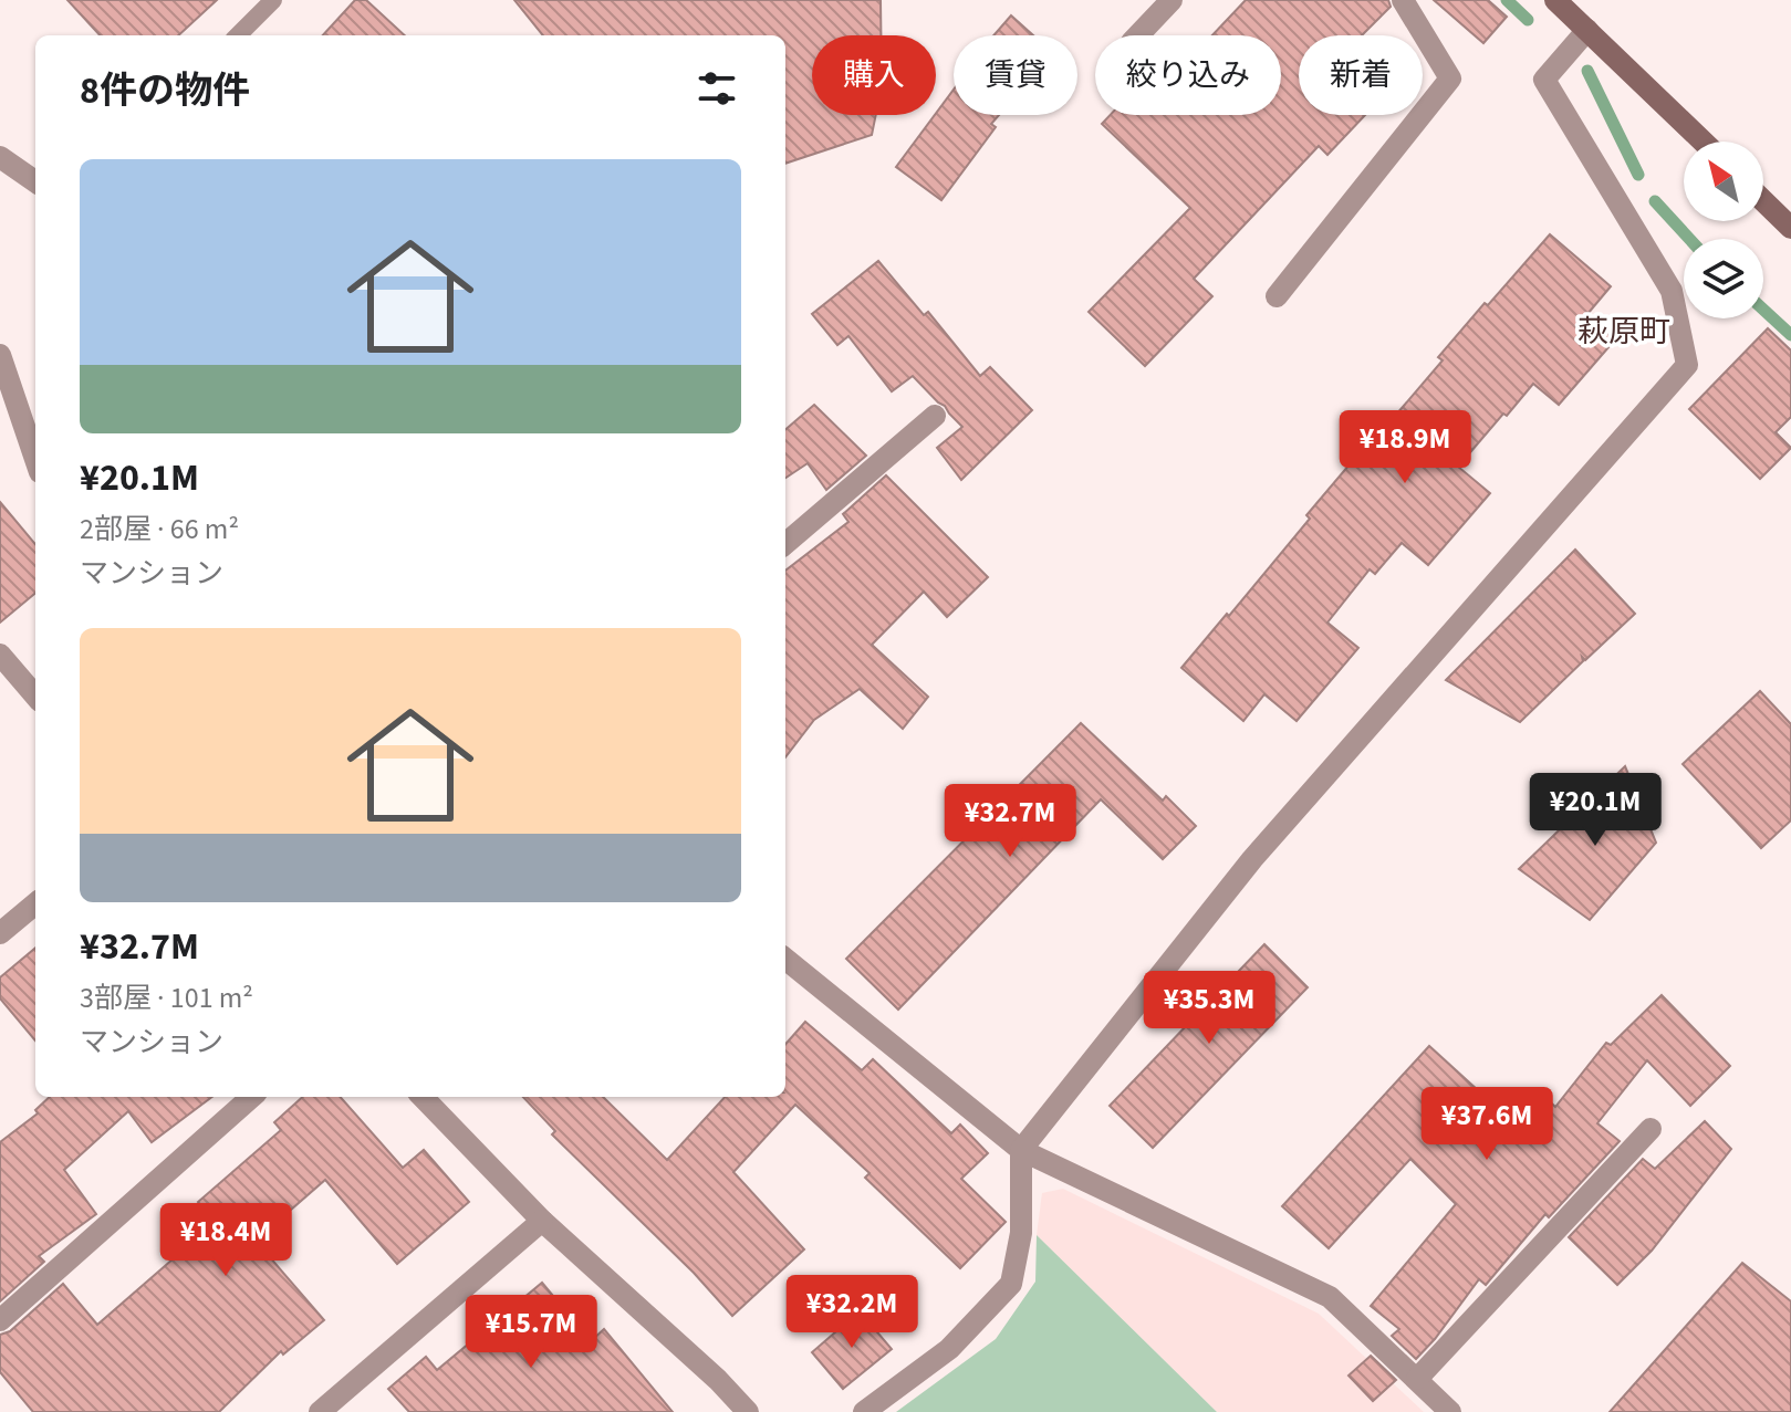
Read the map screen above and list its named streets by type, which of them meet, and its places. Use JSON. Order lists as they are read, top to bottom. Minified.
{"districts":["萩原町"],"north":"top left","page":{"chip":["購入","賃貸","絞り込み","新着"],"heading":"8件の物件","list":[{"name":"¥20.1M","note":"2部屋 · 66 m² · マンション"},{"name":"¥32.7M","note":"3部屋 · 101 m² · マンション"}],"price":["¥18.9M","¥20.1M","¥32.7M","¥35.3M","¥37.6M","¥18.4M","¥32.2M","¥15.7M"]}}
